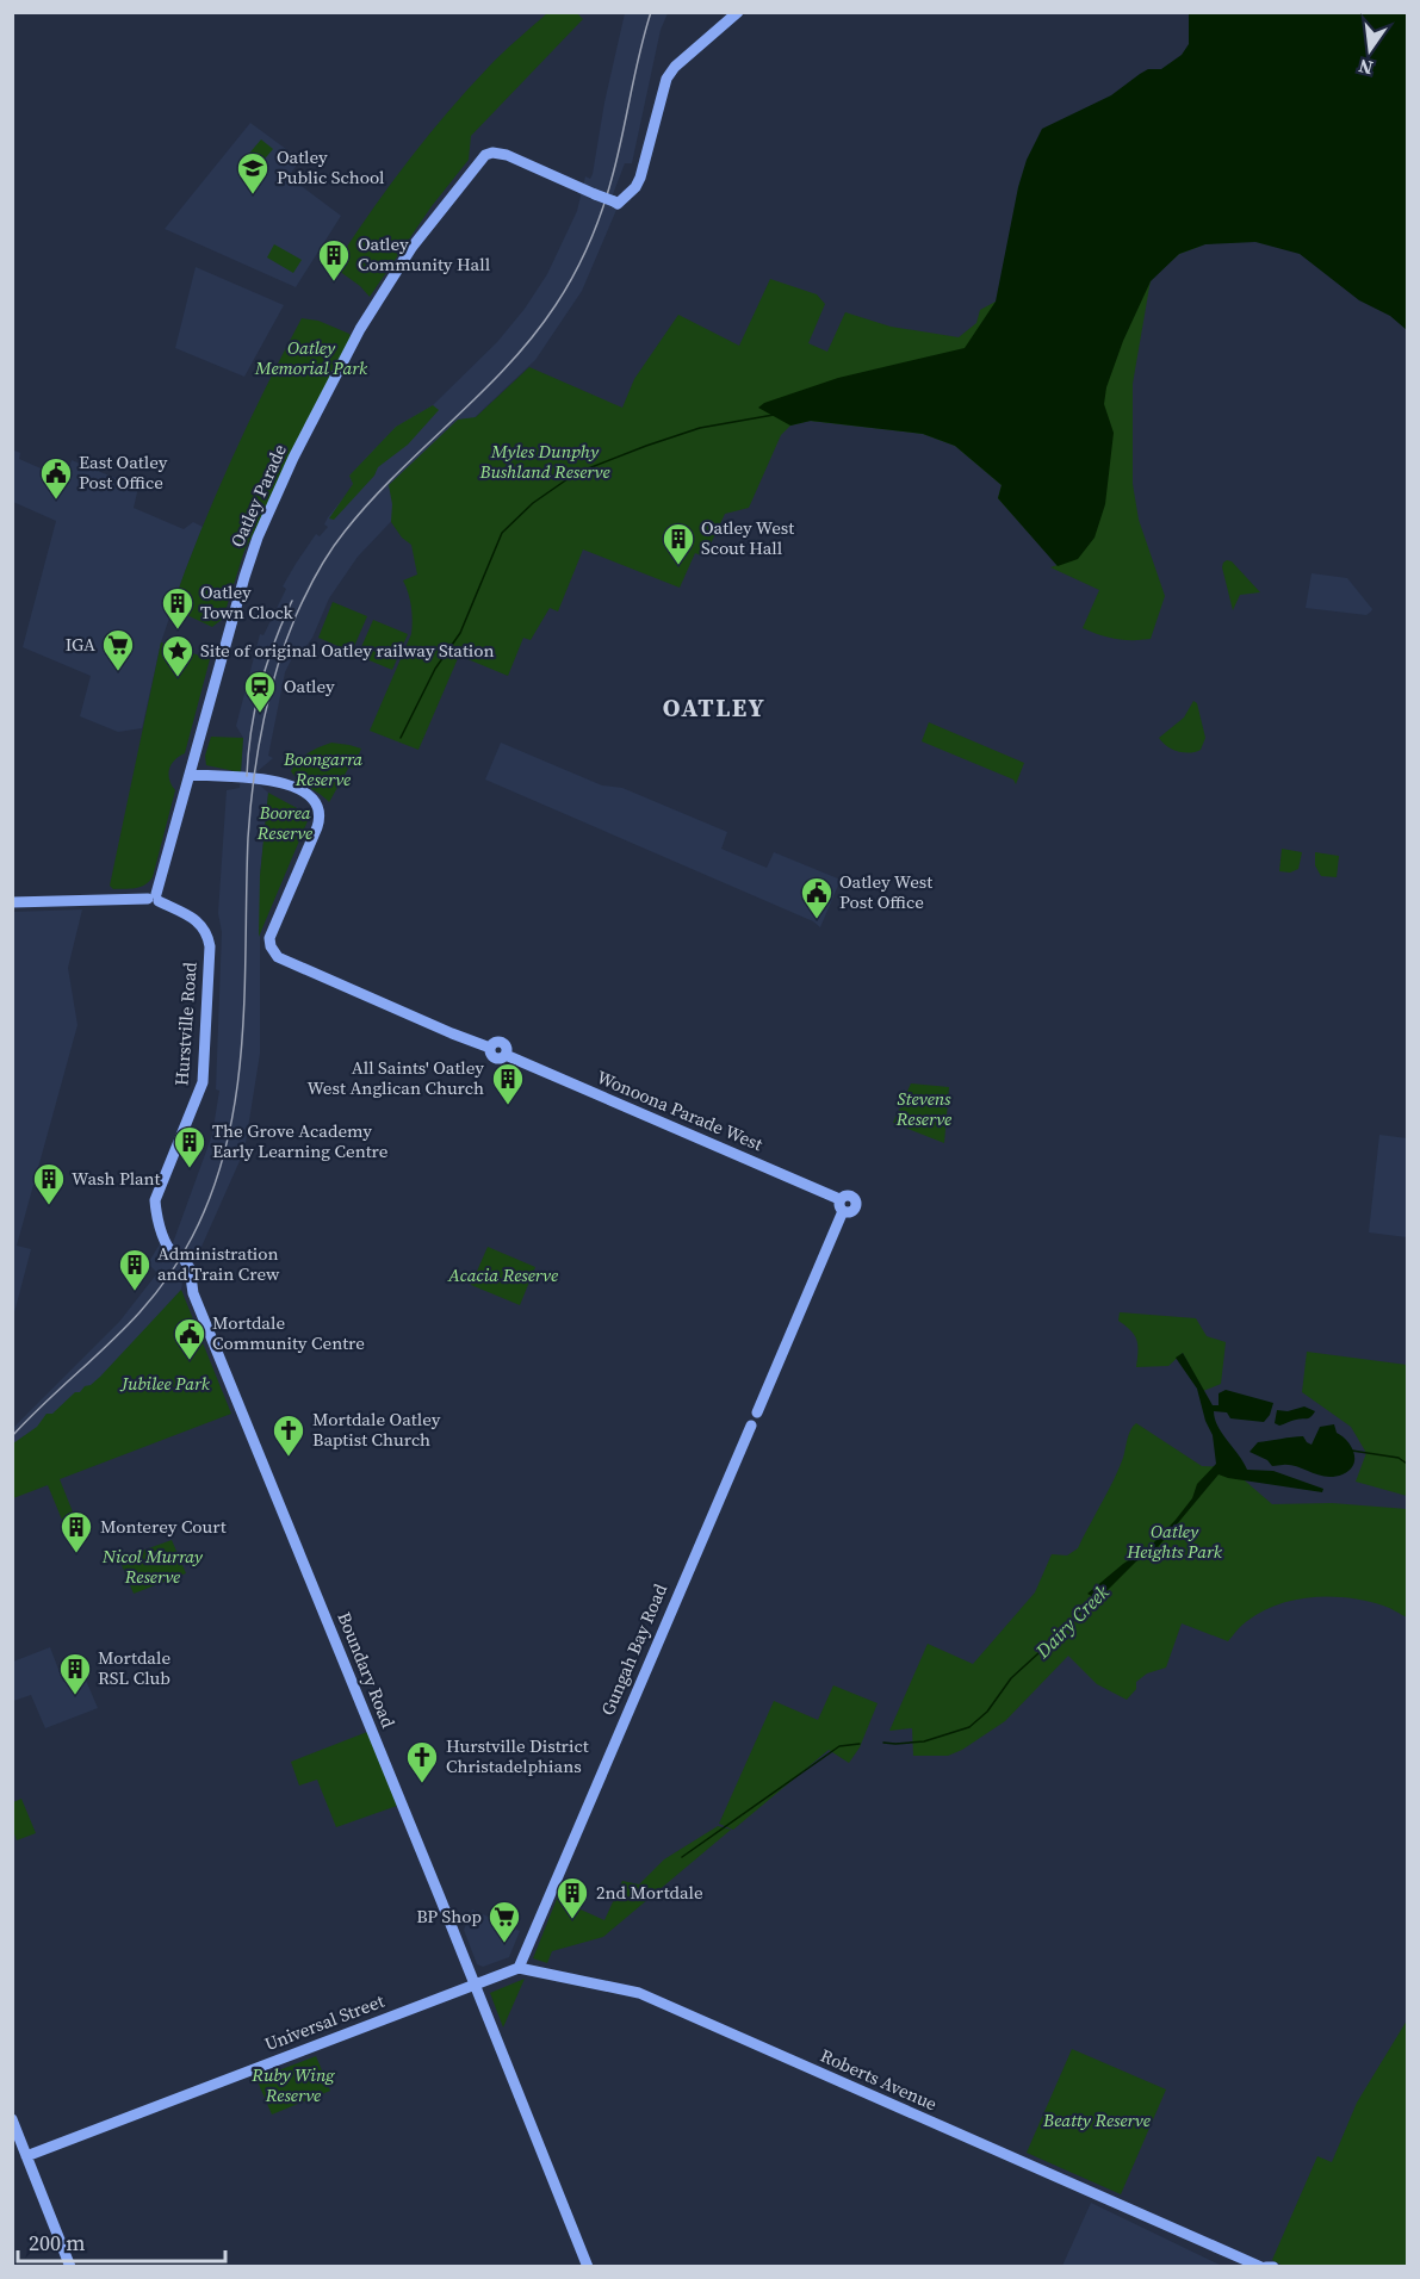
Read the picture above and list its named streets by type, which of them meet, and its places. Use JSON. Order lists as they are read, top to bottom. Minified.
{"streets":{"street":["Oatley Parade","Hurstville Road","Wonoona Parade West","Gungah Bay Road","Boundary Road","Universal Street","Roberts Avenue"]},"crossings":[["Oatley Parade","Hurstville Road"],["Oatley Parade","Wonoona Parade West"],["Hurstville Road","Boundary Road"],["Wonoona Parade West","Gungah Bay Road"],["Gungah Bay Road","Roberts Avenue"],["Boundary Road","Universal Street"]],"districts":["OATLEY"],"water":["Dairy Creek"],"parks":["Oatley Memorial Park","Myles Dunphy Bushland Reserve","Boongarra Reserve","Boorea Reserve","Stevens Reserve","Acacia Reserve","Jubilee Park","Oatley Heights Park","Nicol Murray Reserve","Ruby Wing Reserve","Beatty Reserve"],"places":{"school or university":["Oatley Public School"],"building":["Oatley Community Hall","Oatley West Scout Hall","Oatley Town Clock","All Saints' Oatley West Anglican Church","The Grove Academy Early Learning Centre","Wash Plant","Administration and Train Crew","Monterey Court","Mortdale RSL Club","2nd Mortdale"],"public building":["East Oatley Post Office","Oatley West Post Office","Mortdale Community Centre"],"supermarket":["IGA","BP Shop"],"place":["Site of original Oatley railway Station"],"station":["Oatley"],"church":["Mortdale Oatley Baptist Church","Hurstville District Christadelphians"]},"scale_bar":"200 m","north":"bottom"}
